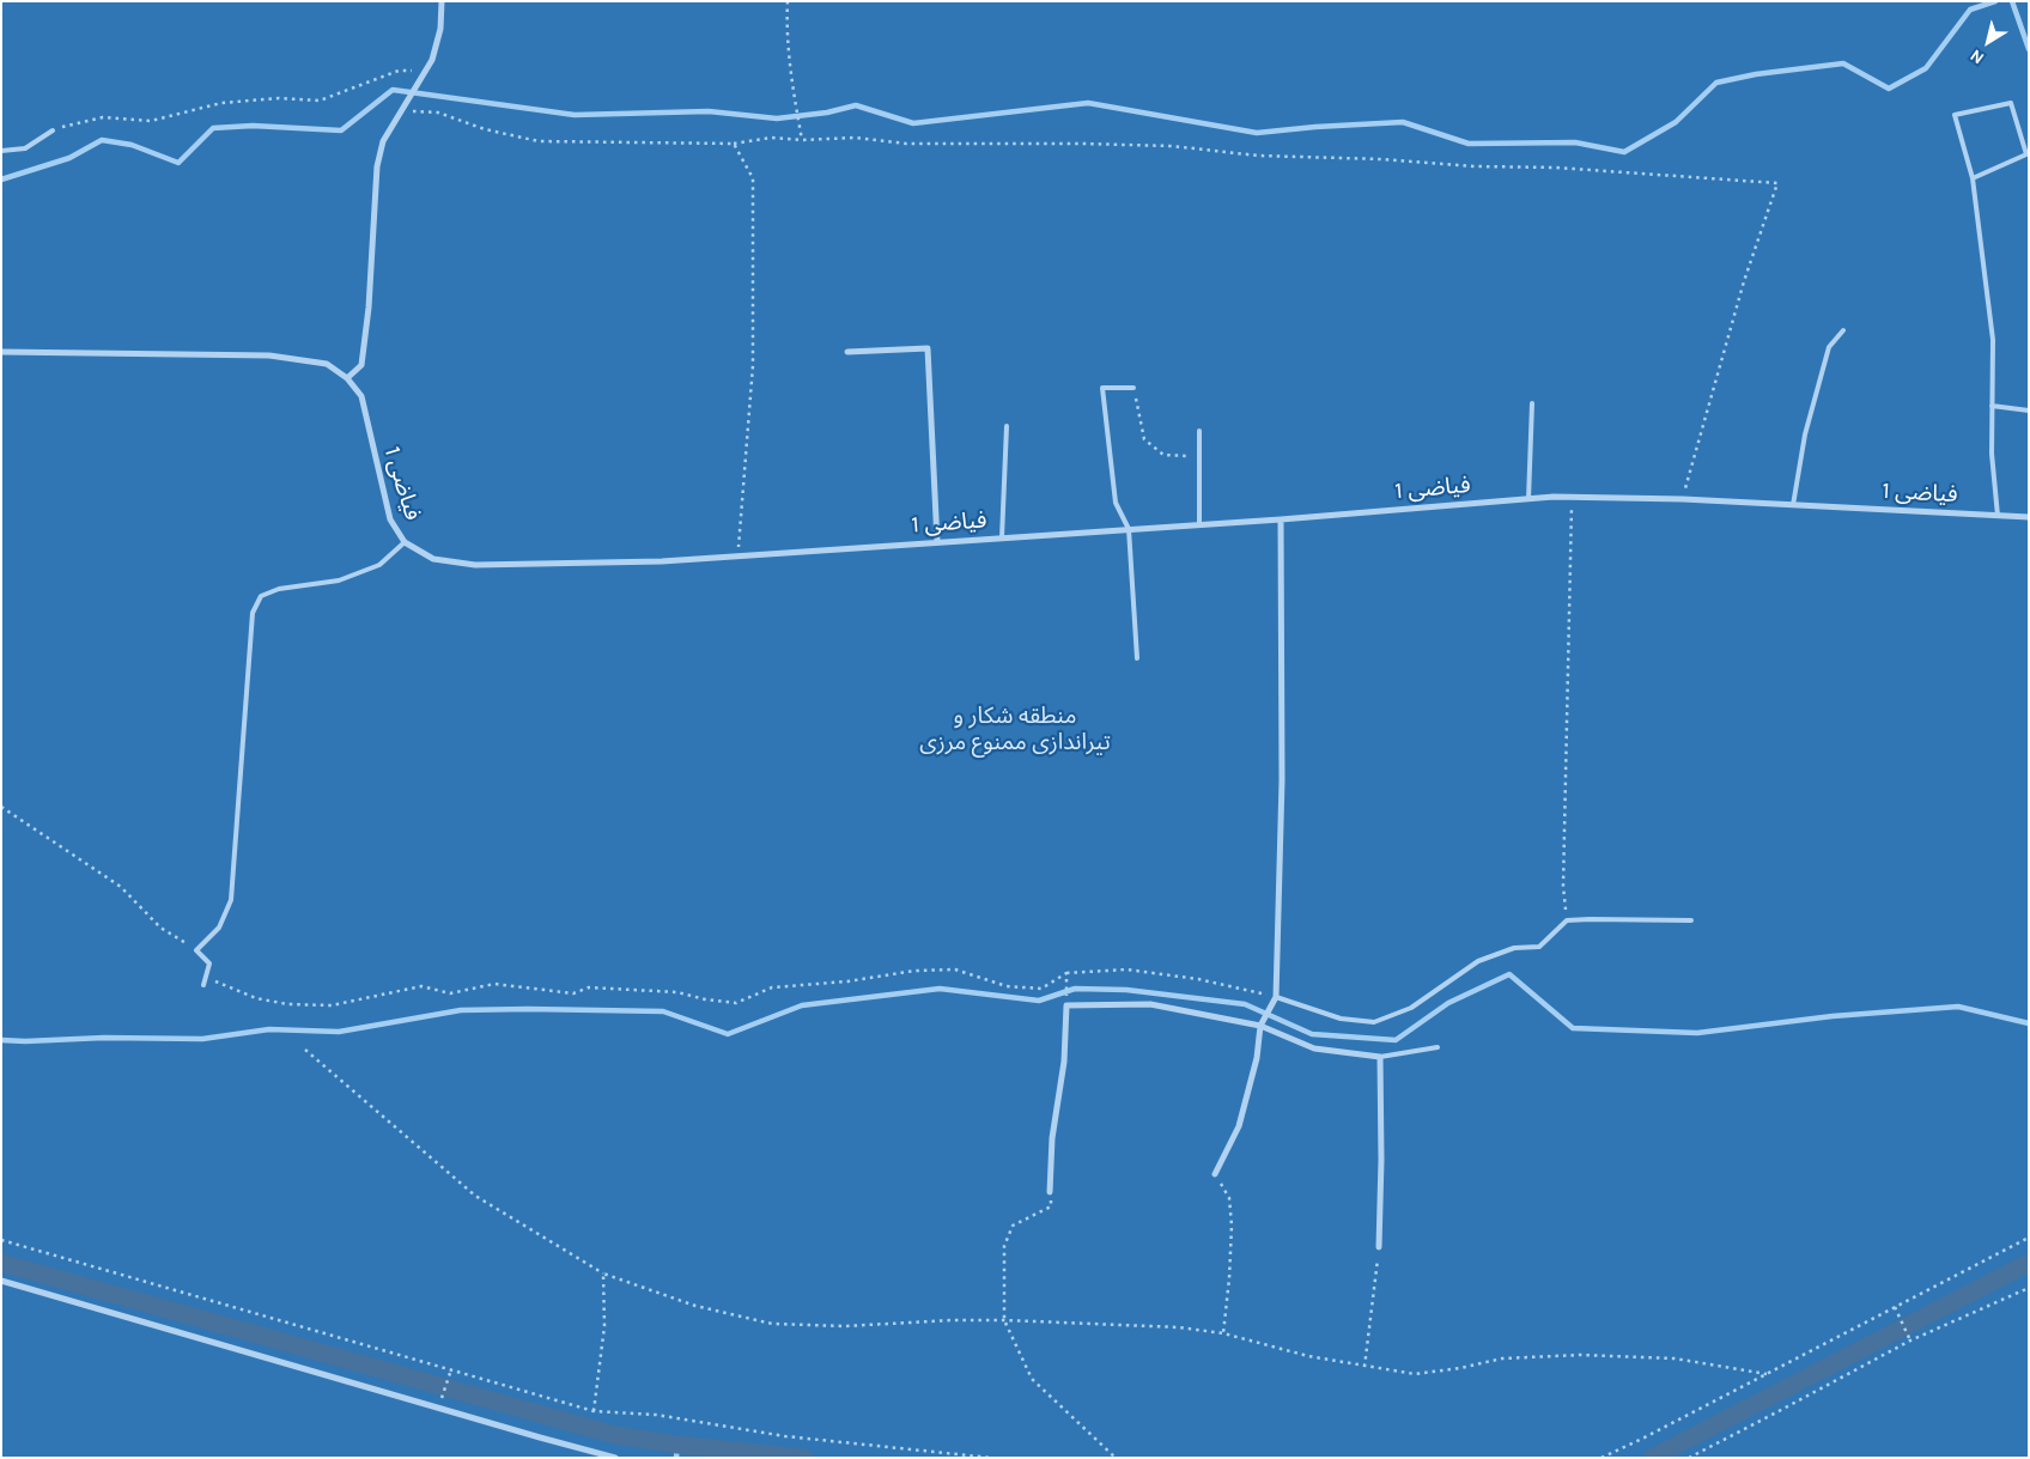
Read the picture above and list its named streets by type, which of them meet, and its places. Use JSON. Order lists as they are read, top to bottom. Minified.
{"streets":{"street":["فیاضی 1"]},"parks":["منطقه شکار و تیراندازی ممنوع مرزی"],"north":"bottom left"}
